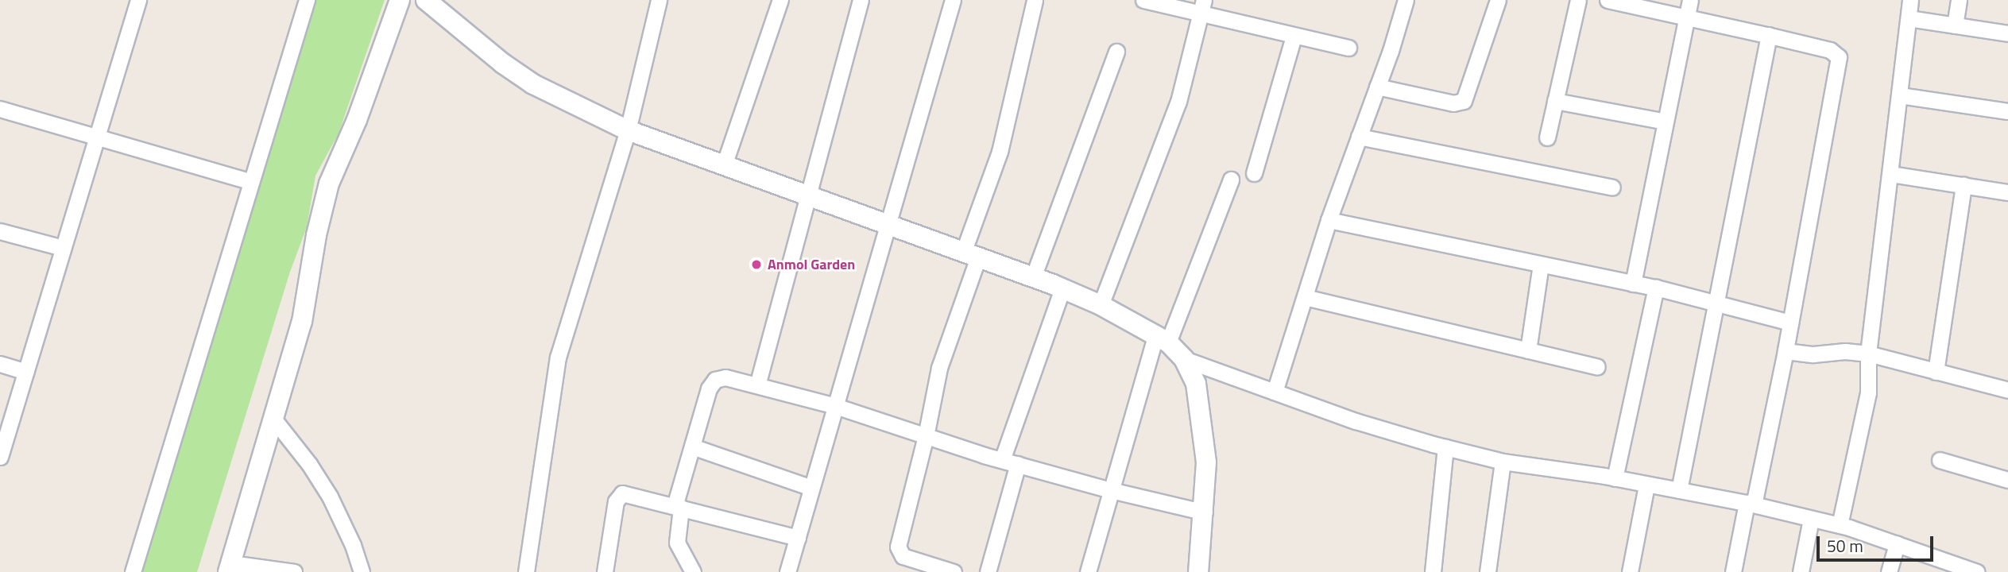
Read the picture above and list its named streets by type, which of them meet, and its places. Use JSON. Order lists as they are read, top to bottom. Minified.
{"places":["Anmol Garden"],"scale_bar":"50 m"}
